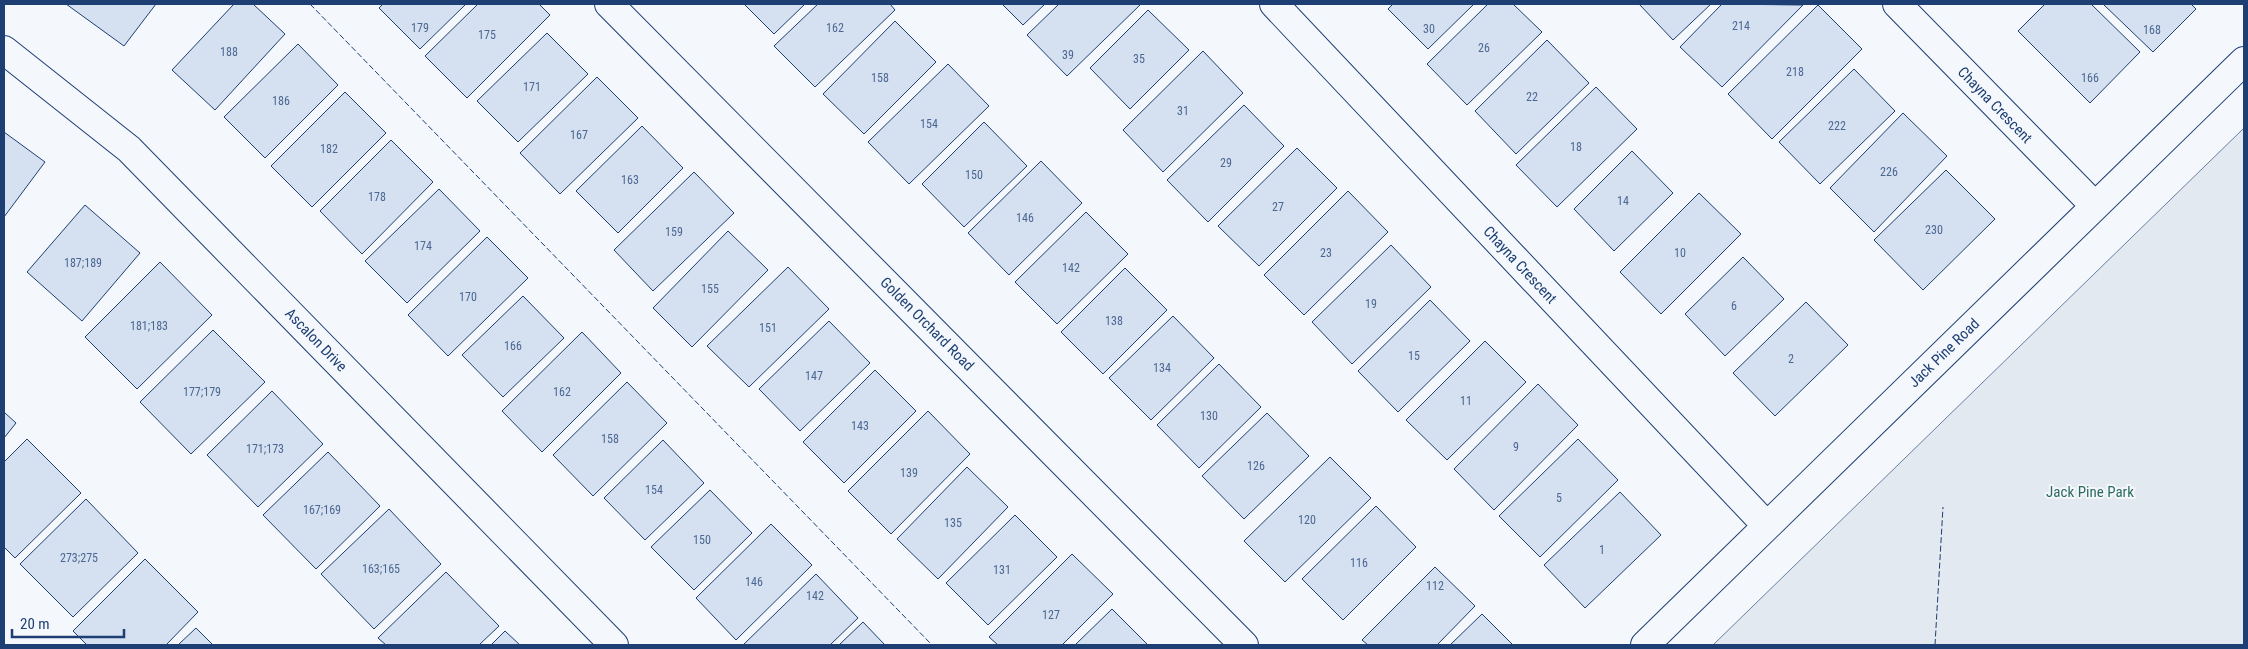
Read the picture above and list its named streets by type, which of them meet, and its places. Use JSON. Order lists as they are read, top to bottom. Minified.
{"streets":{"street":["Chayna Crescent","Golden Orchard Road","Ascalon Drive","Jack Pine Road"]},"crossings":[["Chayna Crescent","Jack Pine Road"]],"parks":["Jack Pine Park"],"house_numbers":["214","179","162","30","168","175","26","188","39","35","218","158","166","171","22","186","31","154","222","167","18","182","29","226","150","163","178","14","27","146","230","159","174","23","10","187;189","142","155","170","19","6","138","181;183","151","166","15","2","134","147","177;179","162","11","130","143","158","9","171;173","126","139","154","5","167;169","120","135","150","1","273;275","116","163;165","131","146","112","142","127"],"scale_bar":"20 m"}
